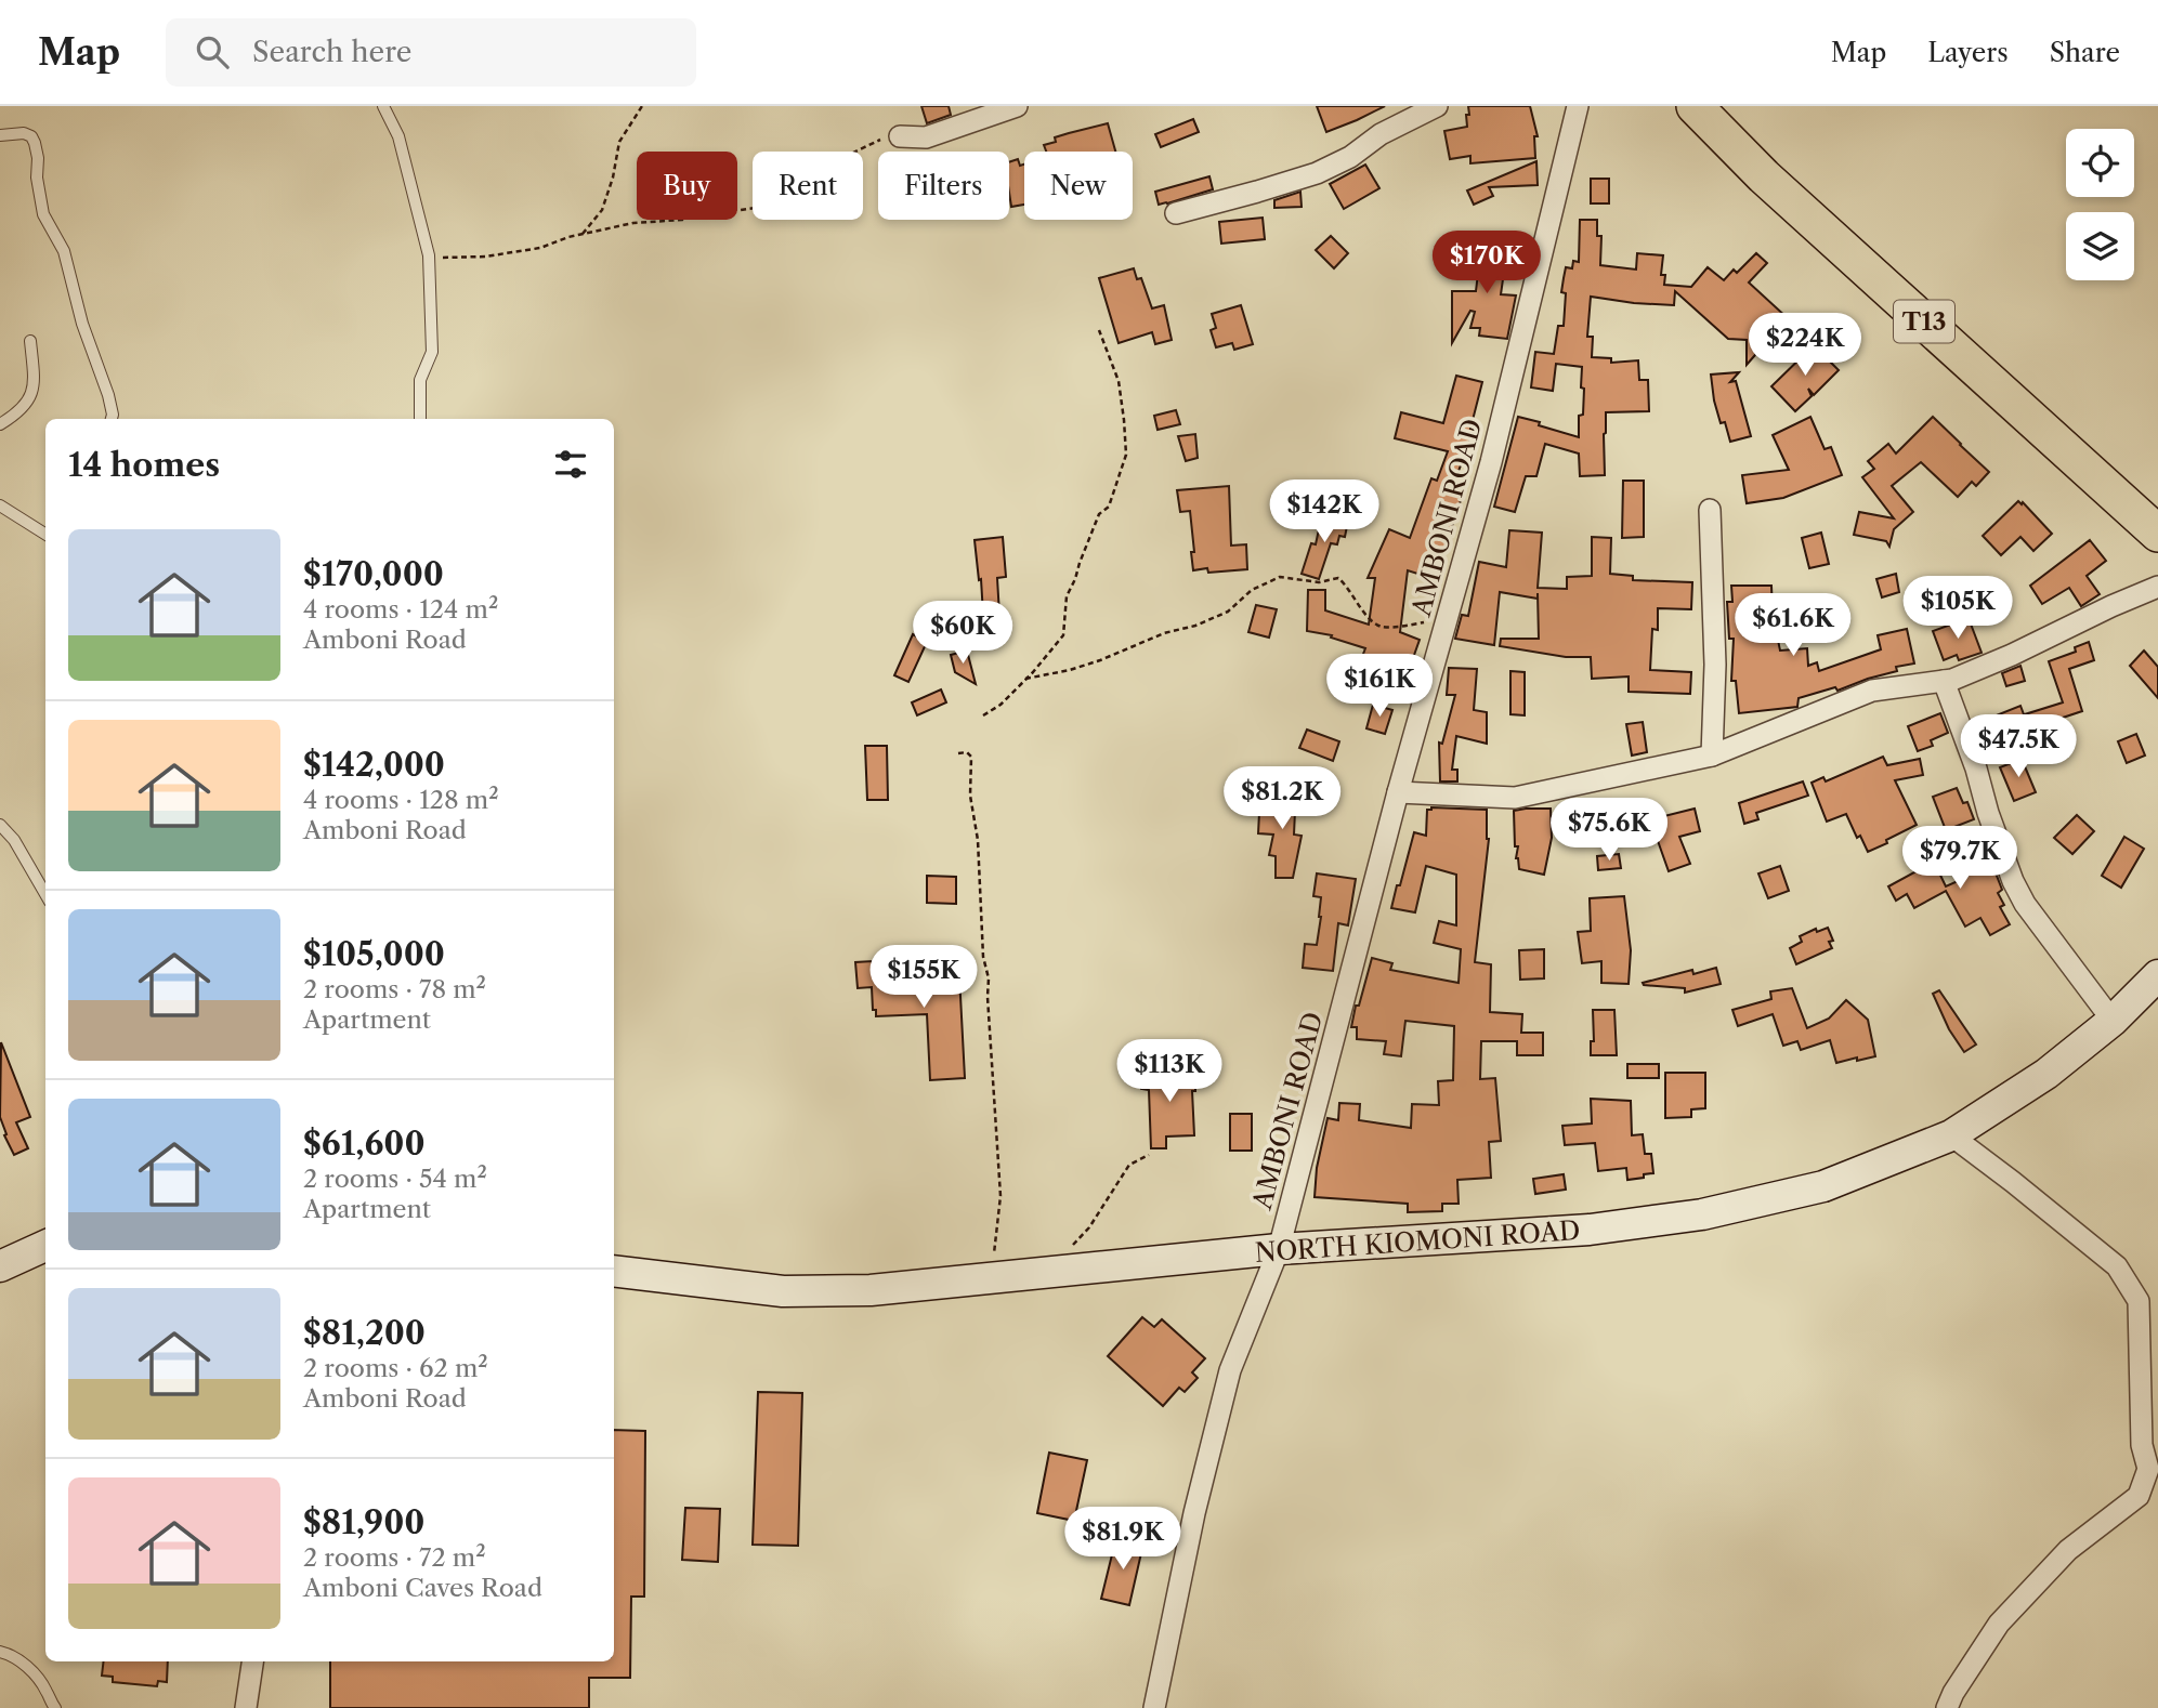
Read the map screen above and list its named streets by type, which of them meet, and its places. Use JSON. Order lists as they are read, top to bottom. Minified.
{"streets":{"highway":["T13"],"main road":["NORTH KIOMONI ROAD"],"street":["AMBONI ROAD"]},"crossings":[["AMBONI ROAD","NORTH KIOMONI ROAD"]],"page":{"header":"Map","search":"Search here","nav":["Map","Layers","Share"],"chip":["Buy","Rent","Filters","New"],"price":["$170K","$224K","$142K","$105K","$61.6K","$60K","$161K","$47.5K","$81.2K","$75.6K","$79.7K","$155K","$113K","$81.9K"],"heading":"14 homes","list":[{"name":"$170,000","note":"4 rooms · 124 m² · Amboni Road"},{"name":"$142,000","note":"4 rooms · 128 m² · Amboni Road"},{"name":"$105,000","note":"2 rooms · 78 m² · Apartment"},{"name":"$61,600","note":"2 rooms · 54 m² · Apartment"},{"name":"$81,200","note":"2 rooms · 62 m² · Amboni Road"},{"name":"$81,900","note":"2 rooms · 72 m² · Amboni Caves Road"}]}}
